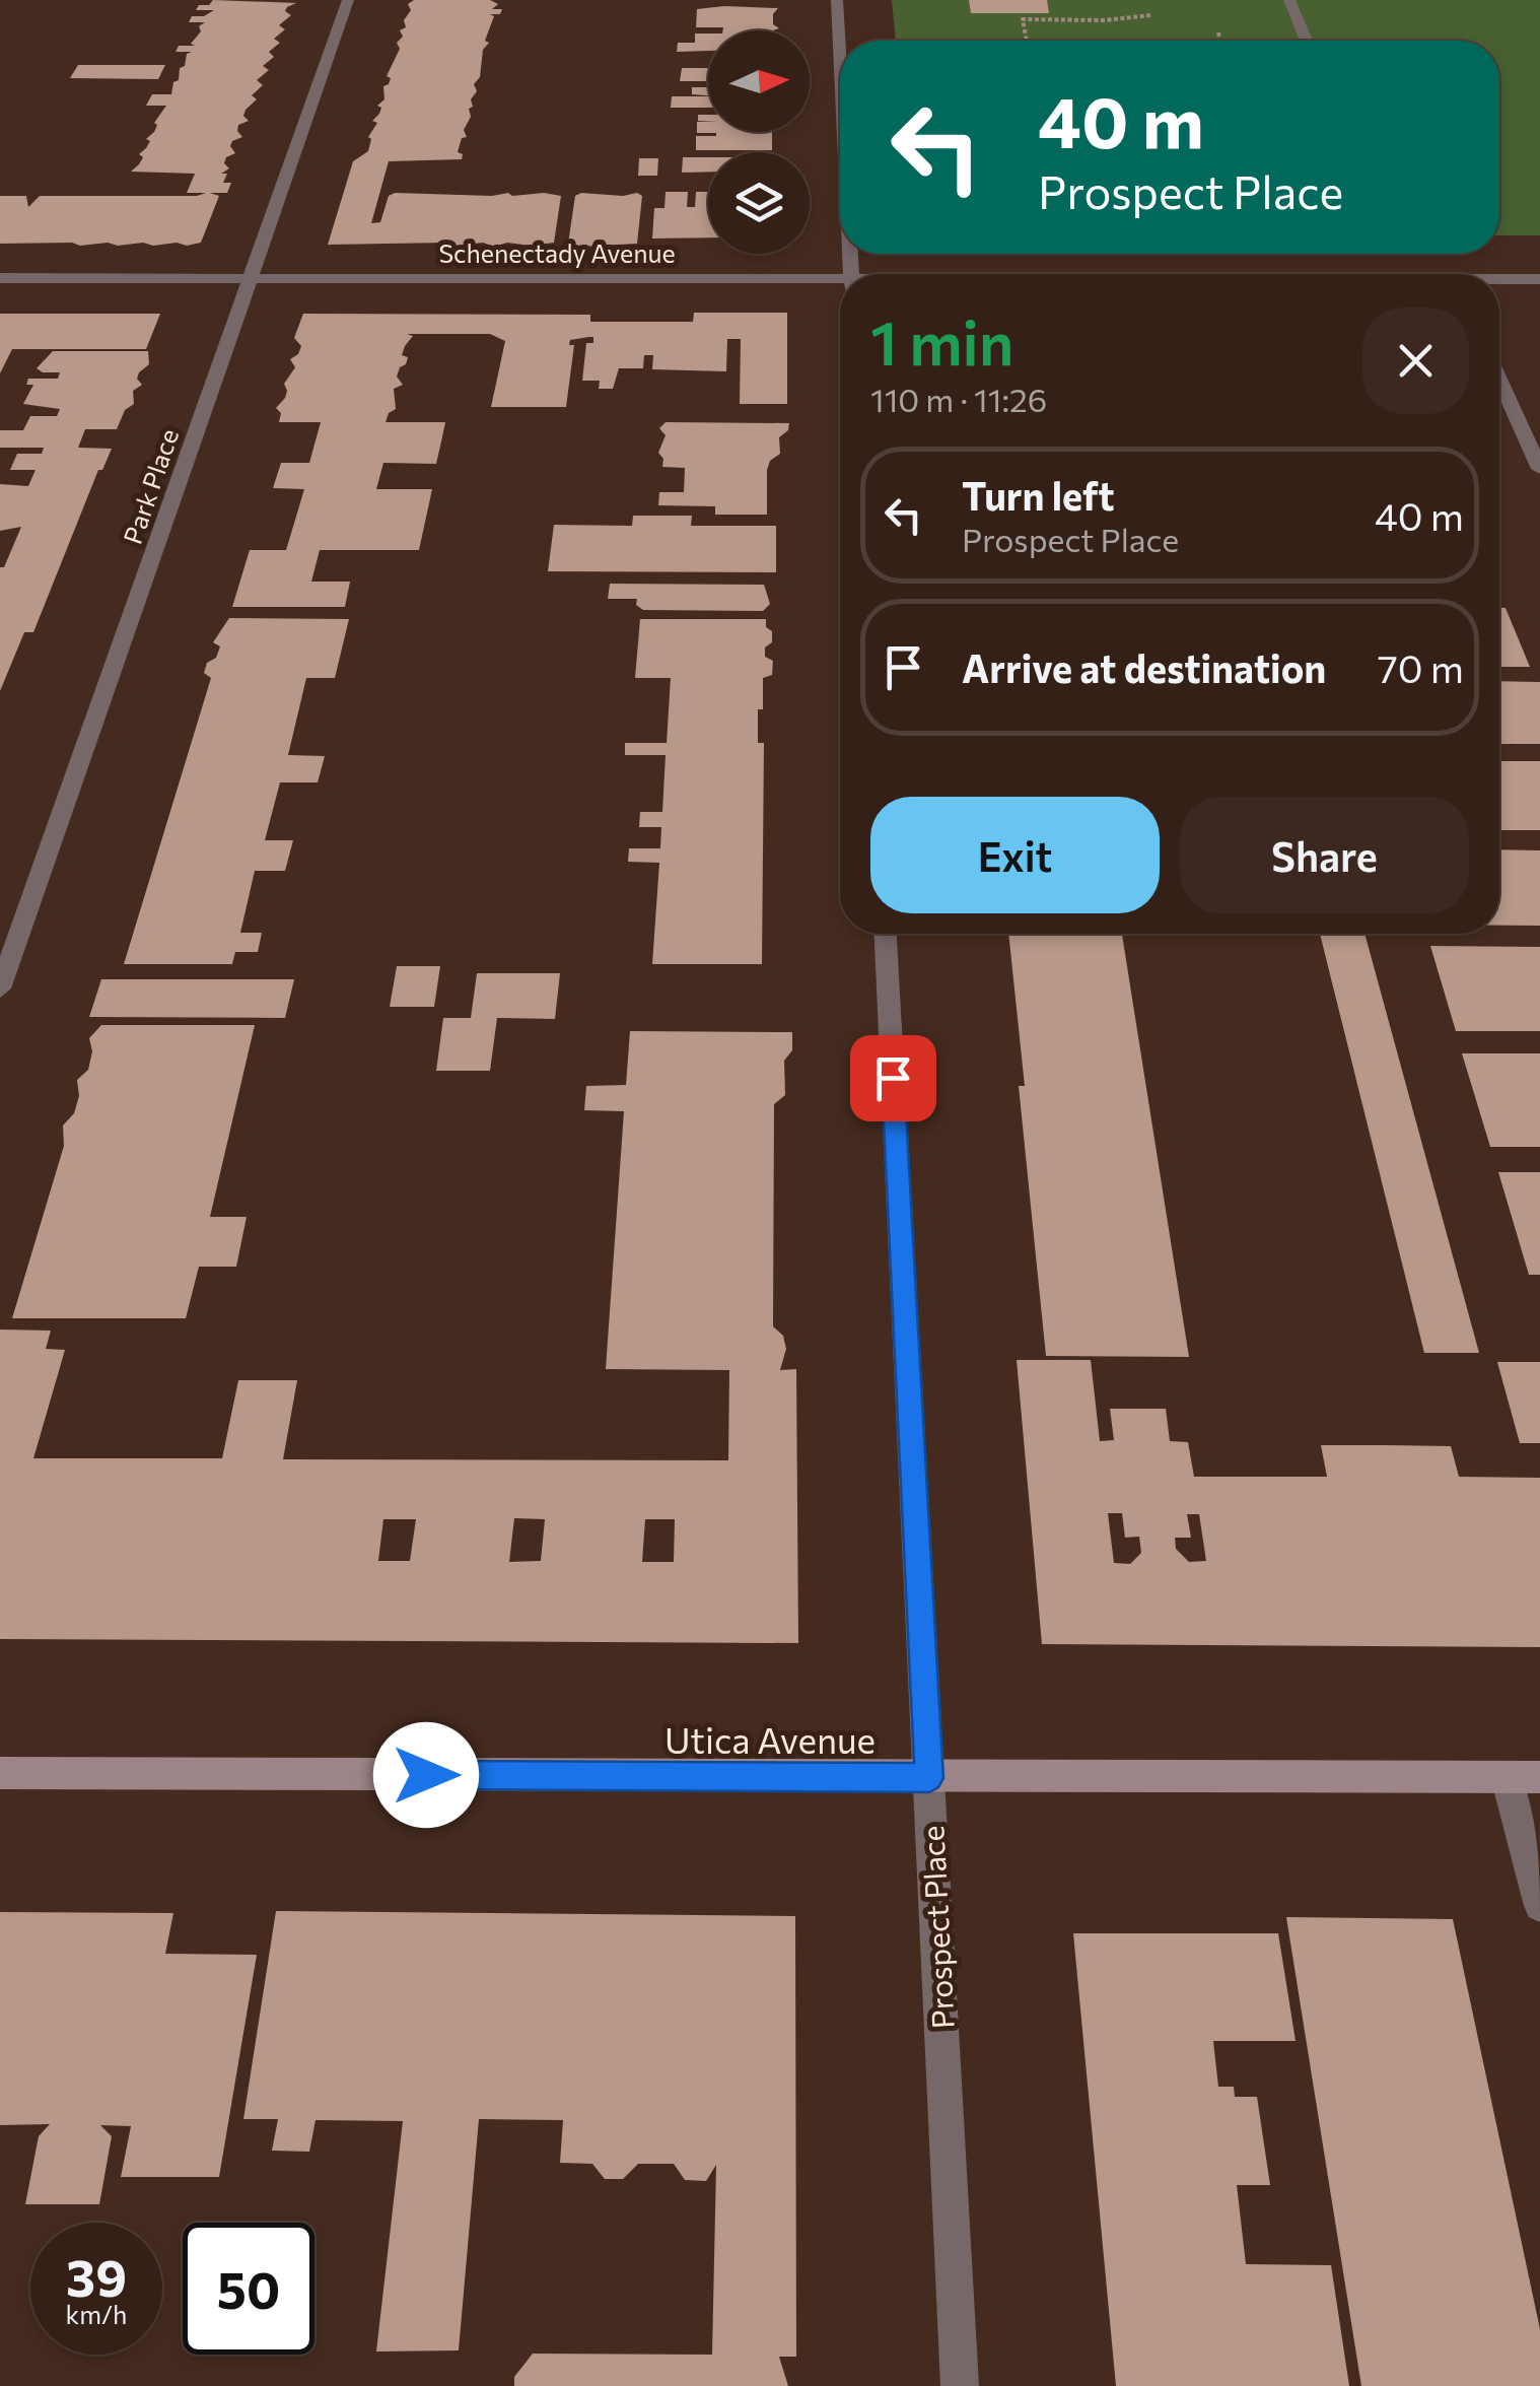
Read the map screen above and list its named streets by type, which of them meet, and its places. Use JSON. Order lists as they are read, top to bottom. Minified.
{"streets":{"main road":["Utica Avenue"],"street":["Schenectady Avenue","Park Place","Prospect Place"]},"crossings":[["Schenectady Avenue","Park Place"],["Utica Avenue","Prospect Place"]],"north":"right","page":{"turn":["40 m","Prospect Place"],"heading":["1 min","110 m · 11:26"],"list":[{"name":"Turn left","note":"Prospect Place","value":"40 m"},{"name":"Arrive at destination","value":"70 m"}],"buttons":["Exit","Share"],"speed":"39 km/h","limit":"50"}}
